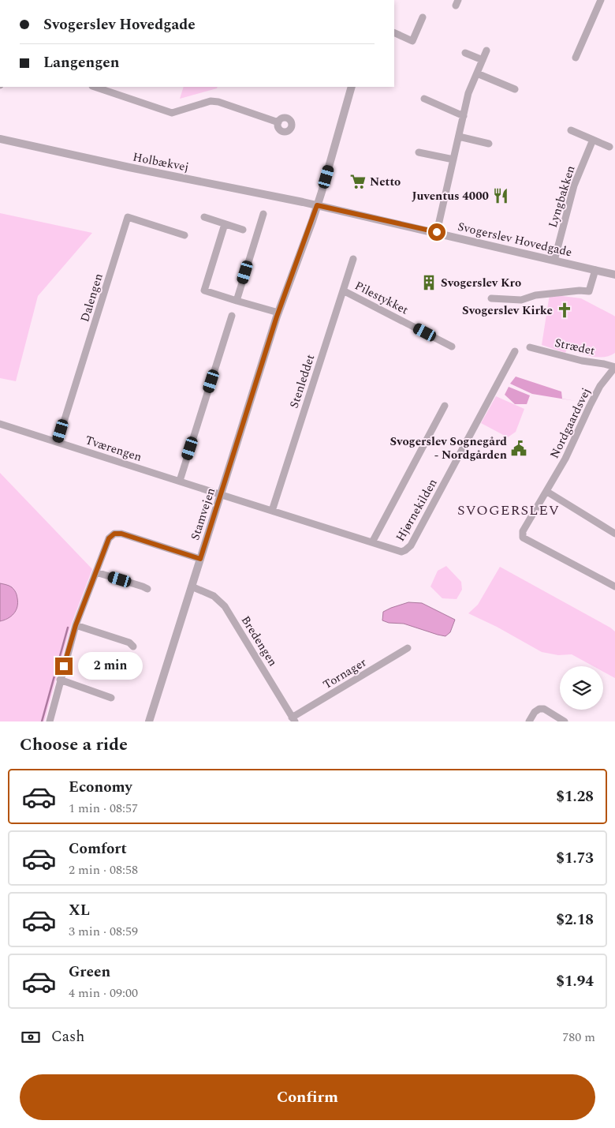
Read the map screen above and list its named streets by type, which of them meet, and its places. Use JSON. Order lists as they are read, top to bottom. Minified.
{"streets":{"street":["Holbækvej","Lyngbakken","Svogerslev Hovedgade","Dalengen","Pilestykket","Strædet","Stenleddet","Nordgaardsvej","Tværengen","Hjørnekilden","Stamvejen","Bredengen","Tornager"]},"crossings":[["Holbækvej","Svogerslev Hovedgade"],["Holbækvej","Stamvejen"],["Lyngbakken","Svogerslev Hovedgade"],["Svogerslev Hovedgade","Stamvejen"],["Dalengen","Tværengen"],["Pilestykket","Stenleddet"],["Strædet","Nordgaardsvej"],["Stenleddet","Hjørnekilden"],["Tværengen","Hjørnekilden"],["Tværengen","Stamvejen"],["Hjørnekilden","Stamvejen"],["Stamvejen","Bredengen"],["Bredengen","Tornager"]],"districts":["SVOGERSLEV"],"places":{"supermarket":["Netto"],"restaurant":["Juventus 4000"],"building":["Svogerslev Kro"],"church":["Svogerslev Kirke"],"public building":["Svogerslev Sognegård - Nordgården"]},"page":{"banner":["Svogerslev Hovedgade","Langengen"],"bubble":"2 min","heading":"Choose a ride","list":[{"name":"Economy","note":"1 min · 08:57","value":"$1.28"},{"name":"Comfort","note":"2 min · 08:58","value":"$1.73"},{"name":"XL","note":"3 min · 08:59","value":"$2.18"},{"name":"Green","note":"4 min · 09:00","value":"$1.94"}],"pay":["Cash","780 m"],"buttons":"Confirm"}}
